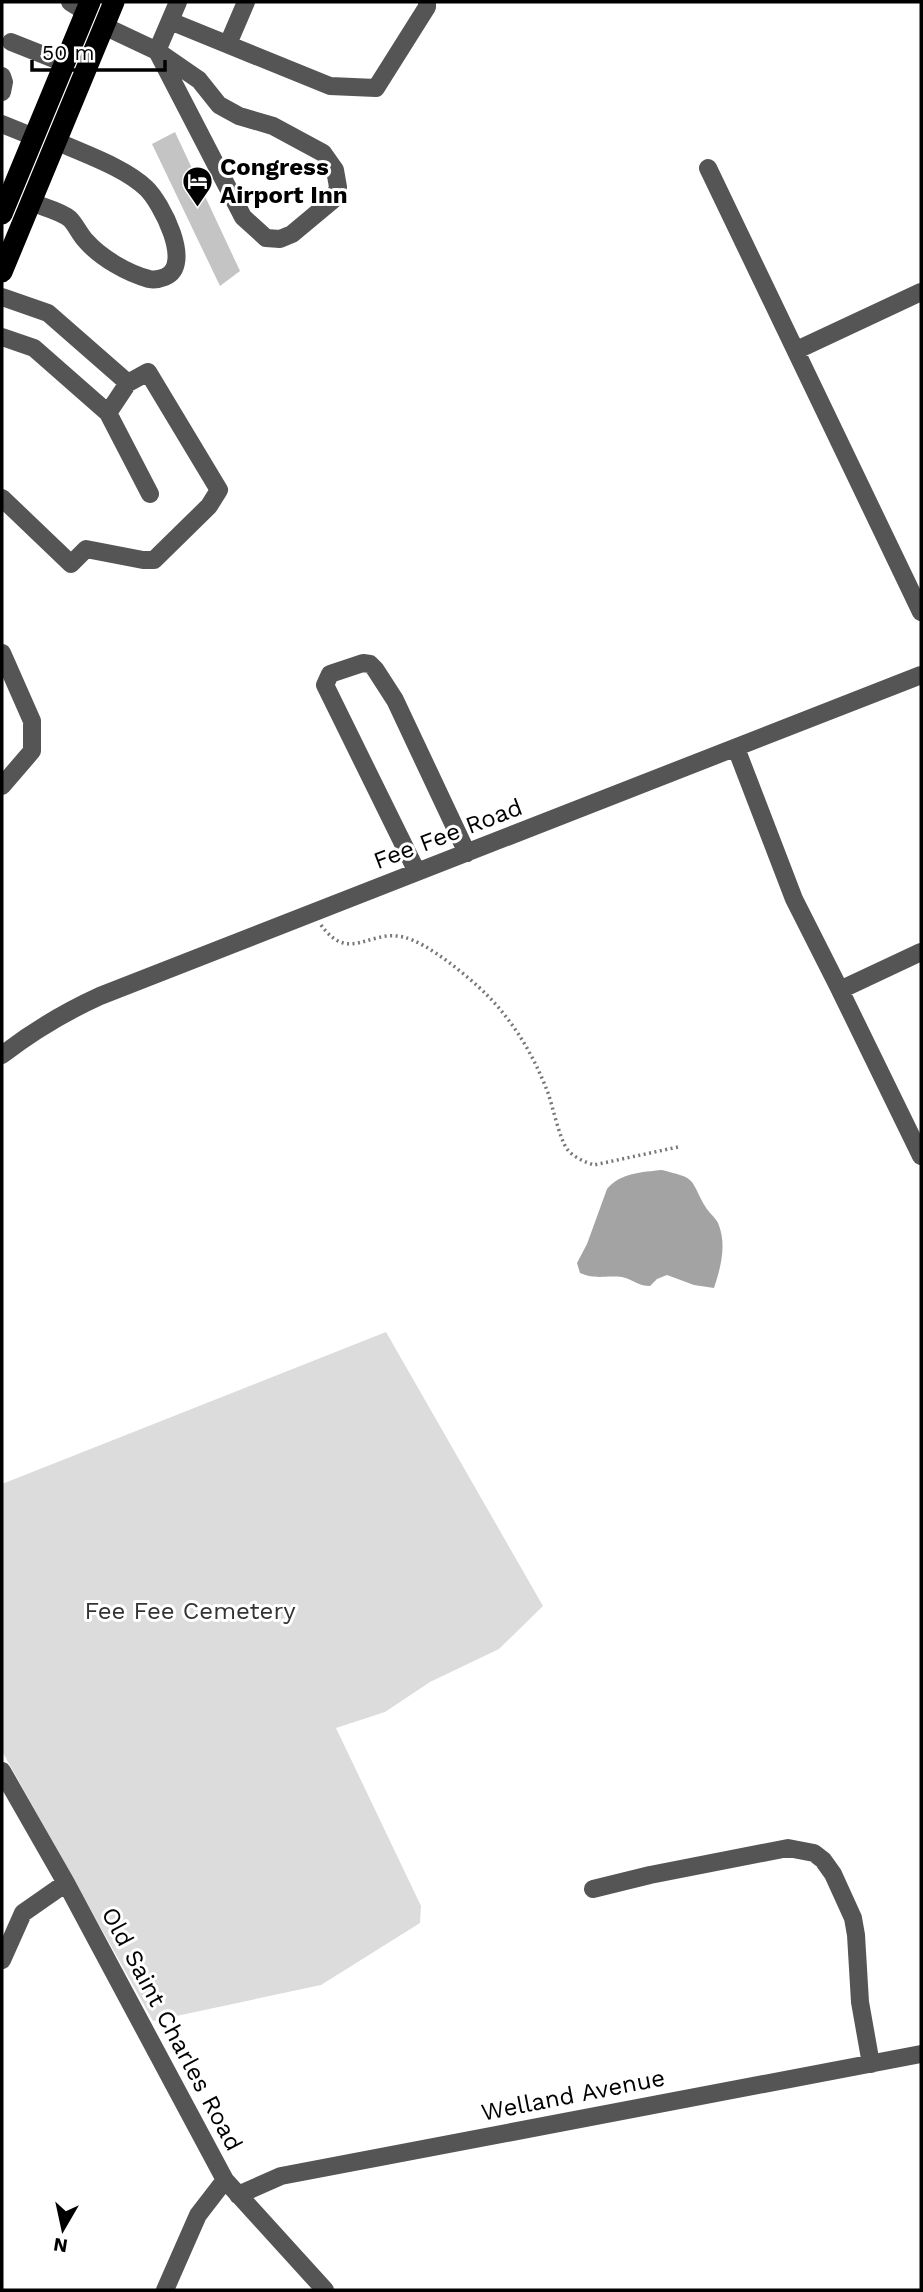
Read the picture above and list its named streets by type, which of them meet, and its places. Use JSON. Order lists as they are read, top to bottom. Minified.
{"streets":{"street":["Fee Fee Road","Old Saint Charles Road","Welland Avenue"]},"crossings":[["Old Saint Charles Road","Welland Avenue"]],"parks":["Fee Fee Cemetery"],"places":{"hotel":["Congress Airport Inn"]},"scale_bar":"50 m","north":"bottom"}
